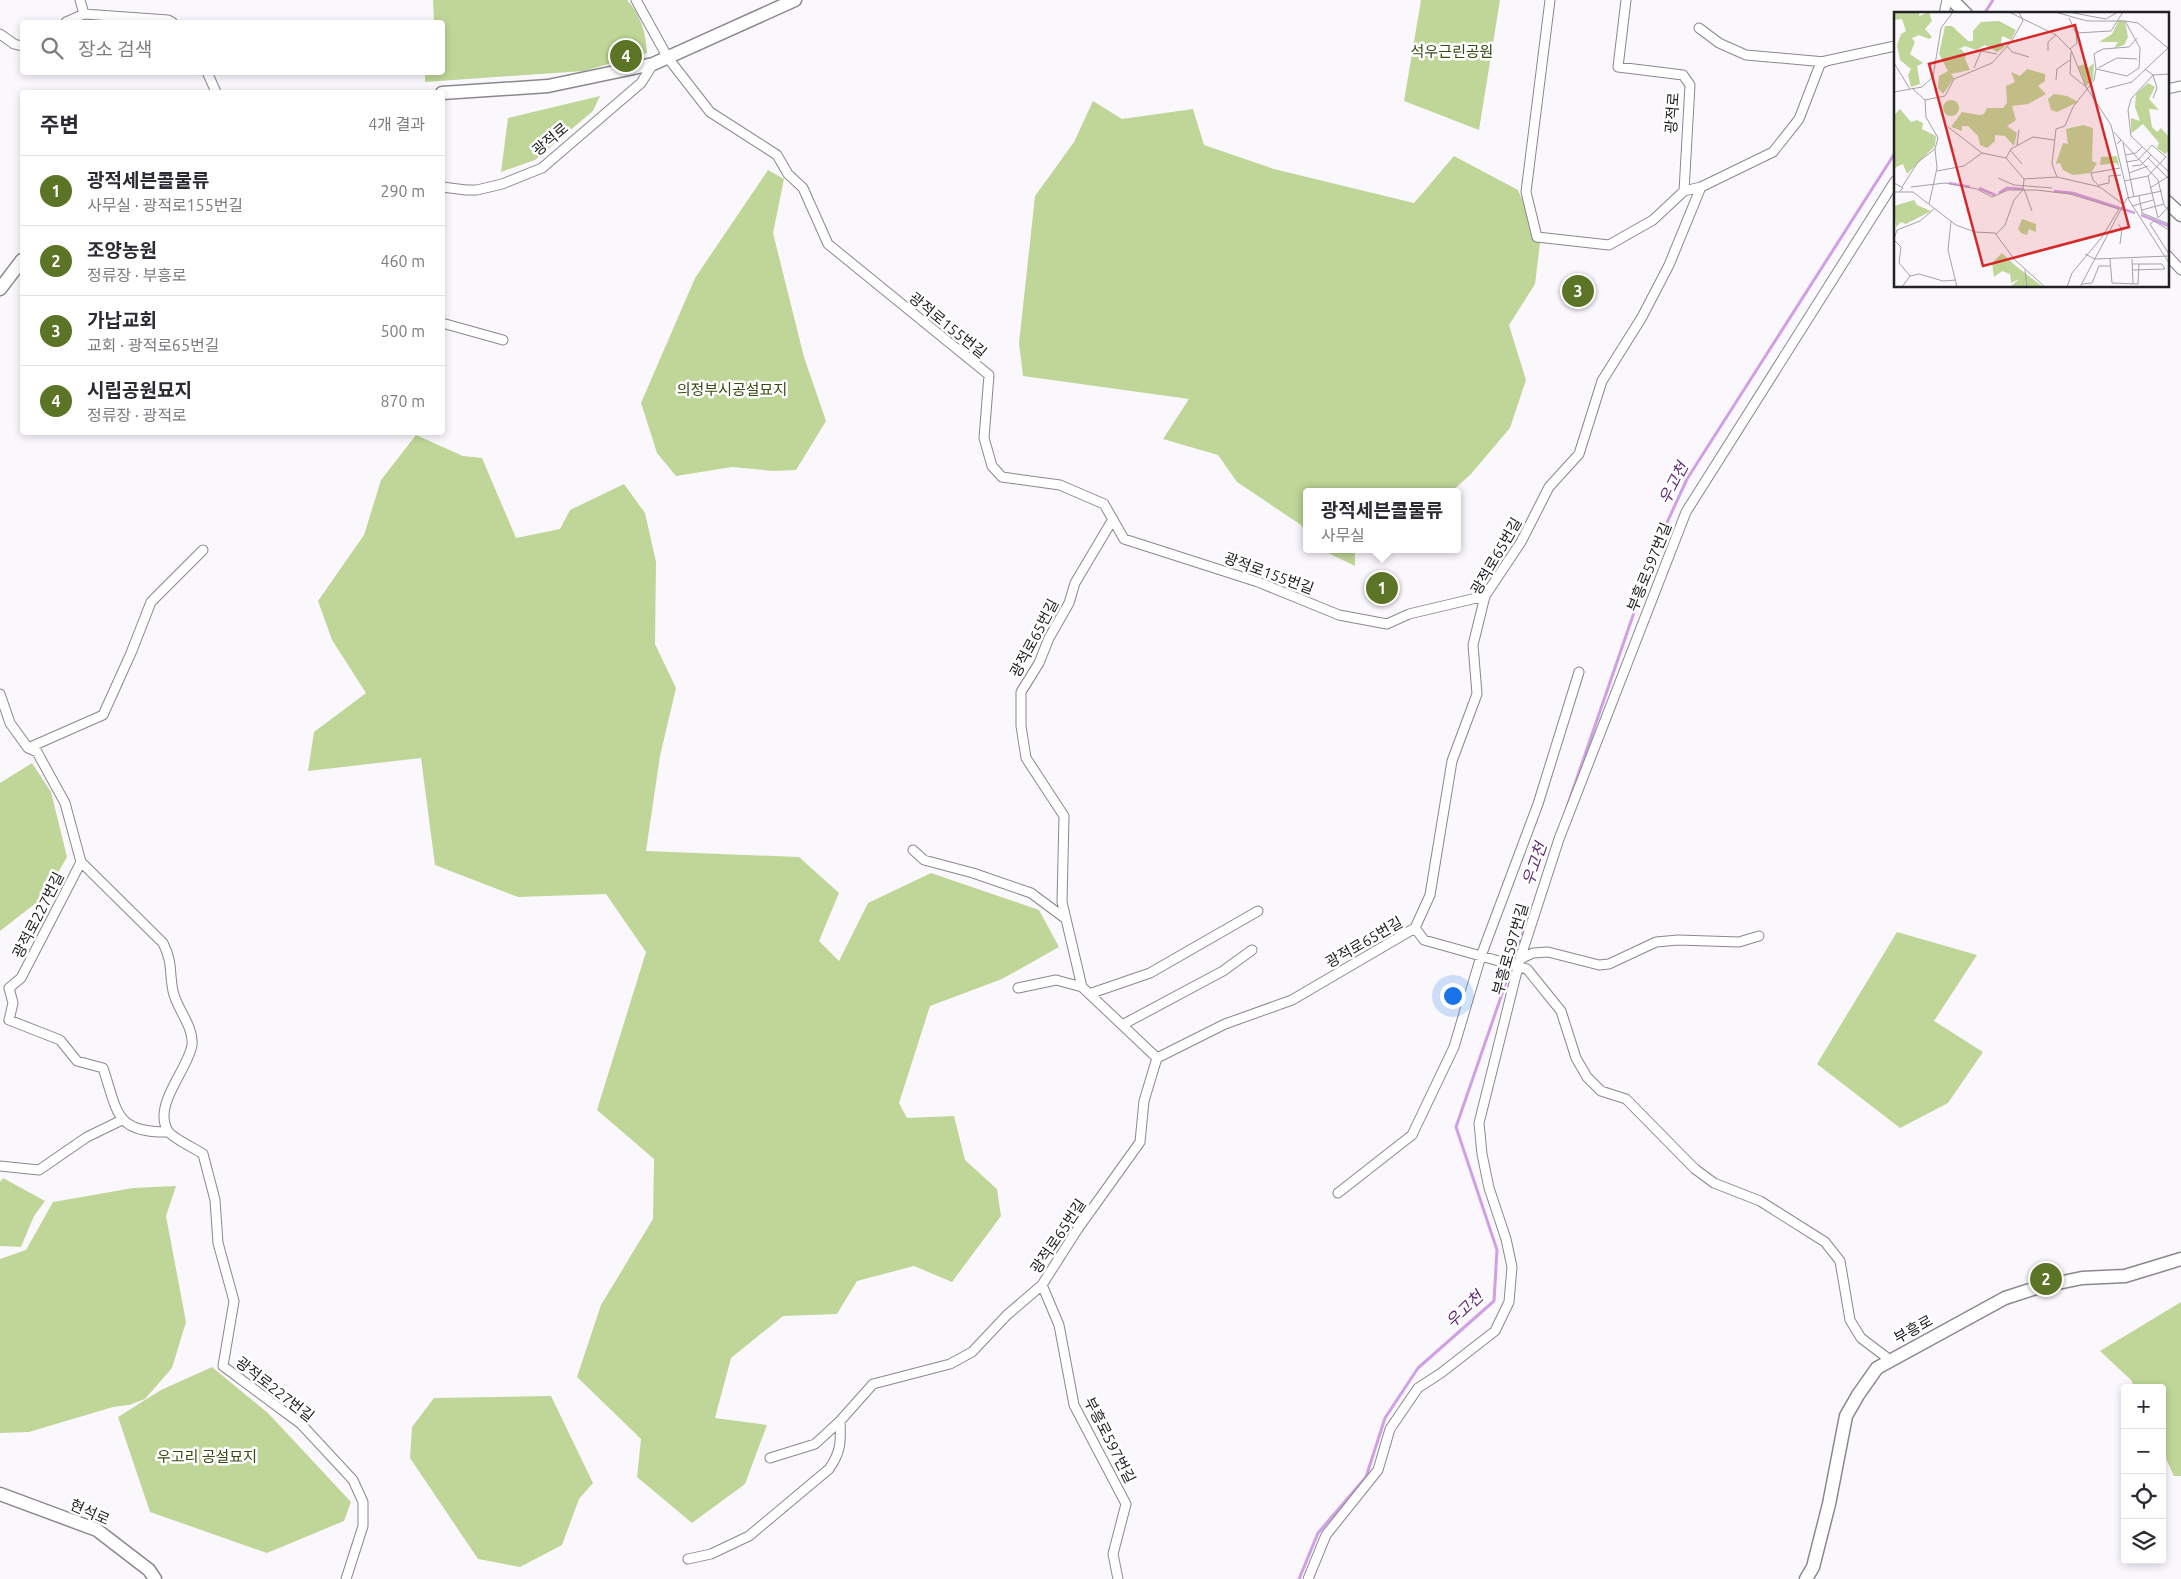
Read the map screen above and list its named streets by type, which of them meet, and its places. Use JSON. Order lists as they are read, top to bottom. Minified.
{"streets":{"main road":["부흥로","현석로"],"street":["광적로","광적로155번길","광적로65번길","부흥로597번길","광적로227번길"]},"crossings":[["광적로155번길","광적로65번길"],["광적로65번길","부흥로597번길"]],"water":["우고천"],"parks":["석우근린공원","의정부시공설묘지","우고리 공설묘지"],"page":{"search":"장소 검색","pins":["4","3","1","2"],"heading":["주변","4개 결과"],"list":[{"mark":"1","name":"광적세븐콜물류","note":"사무실 · 광적로155번길","value":"290 m"},{"mark":"2","name":"조양농원","note":"정류장 · 부흥로","value":"460 m"},{"mark":"3","name":"가납교회","note":"교회 · 광적로65번길","value":"500 m"},{"mark":"4","name":"시립공원묘지","note":"정류장 · 광적로","value":"870 m"}],"popup":["광적세븐콜물류","사무실"],"map_buttons":["+","−"]}}
